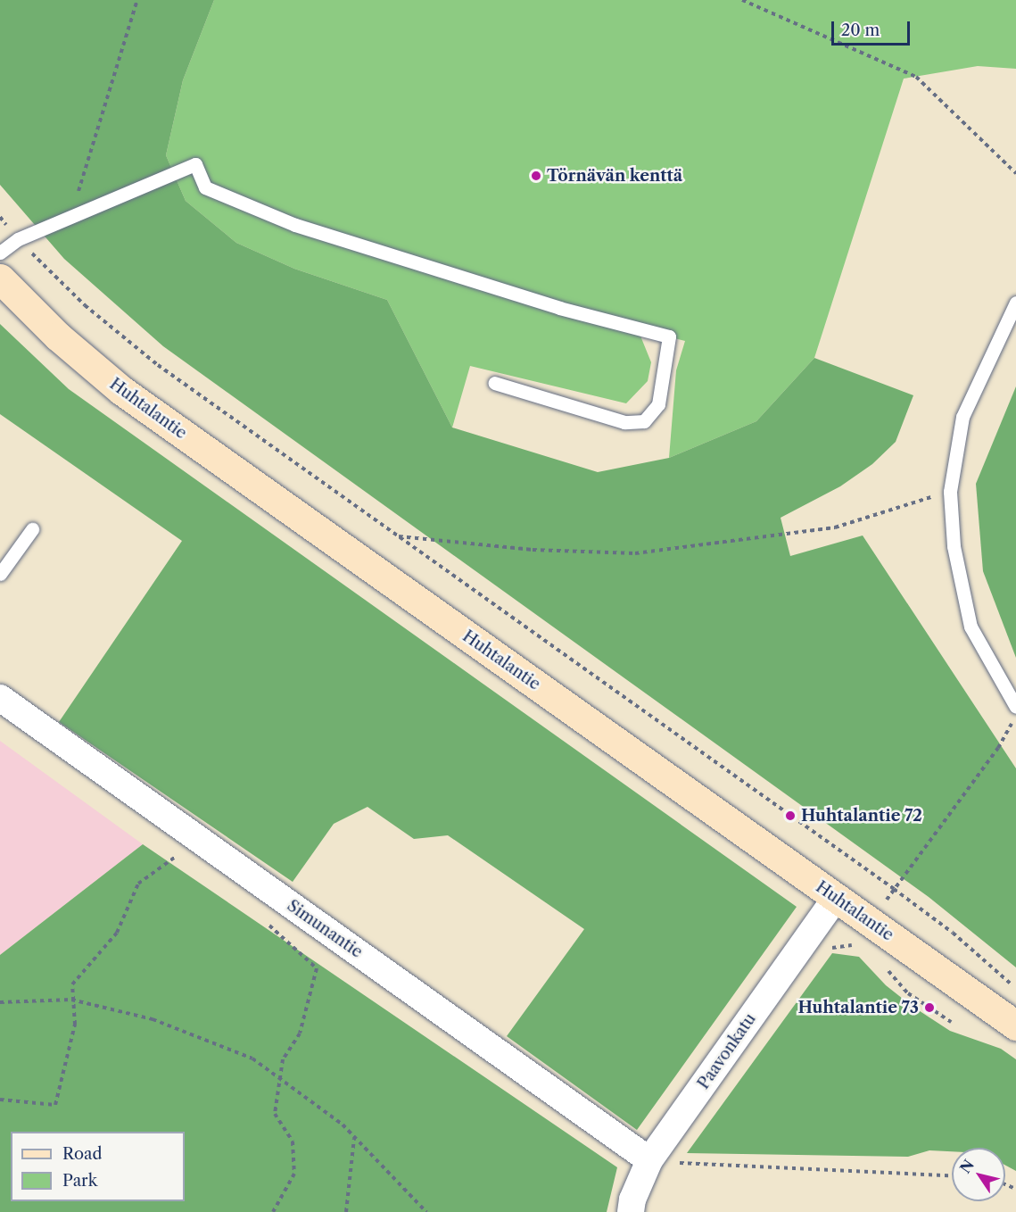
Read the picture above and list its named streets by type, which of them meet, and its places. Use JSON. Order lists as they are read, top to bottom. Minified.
{"streets":{"main road":["Huhtalantie"],"street":["Simunantie","Paavonkatu"]},"crossings":[["Huhtalantie","Paavonkatu"],["Simunantie","Paavonkatu"]],"places":["Törnävän kenttä","Huhtalantie 72","Huhtalantie 73"],"legend":["Road","Park"],"scale_bar":"20 m","north":"top left"}
